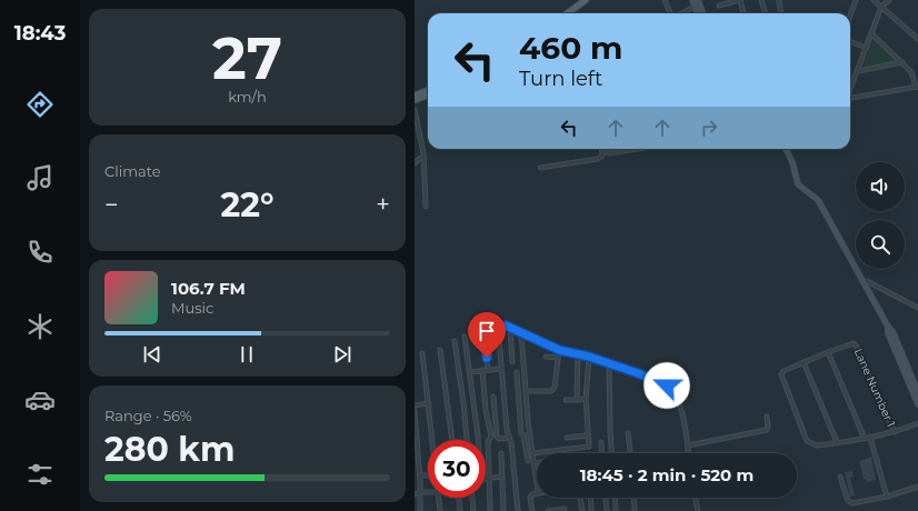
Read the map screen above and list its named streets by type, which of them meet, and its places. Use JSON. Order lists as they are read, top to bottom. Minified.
{"streets":{"street":["Lane Number 1"]},"page":{"tabs":"18:43","tile":[["27","km/h"],"Climate",["Range · 56%","280 km"]],"turn":["460 m","Turn left"],"heat":["−","22°","+"],"song":["106.7 FM","Music"],"limit":"30","trip":"18:45 · 2 min · 520 m"}}
